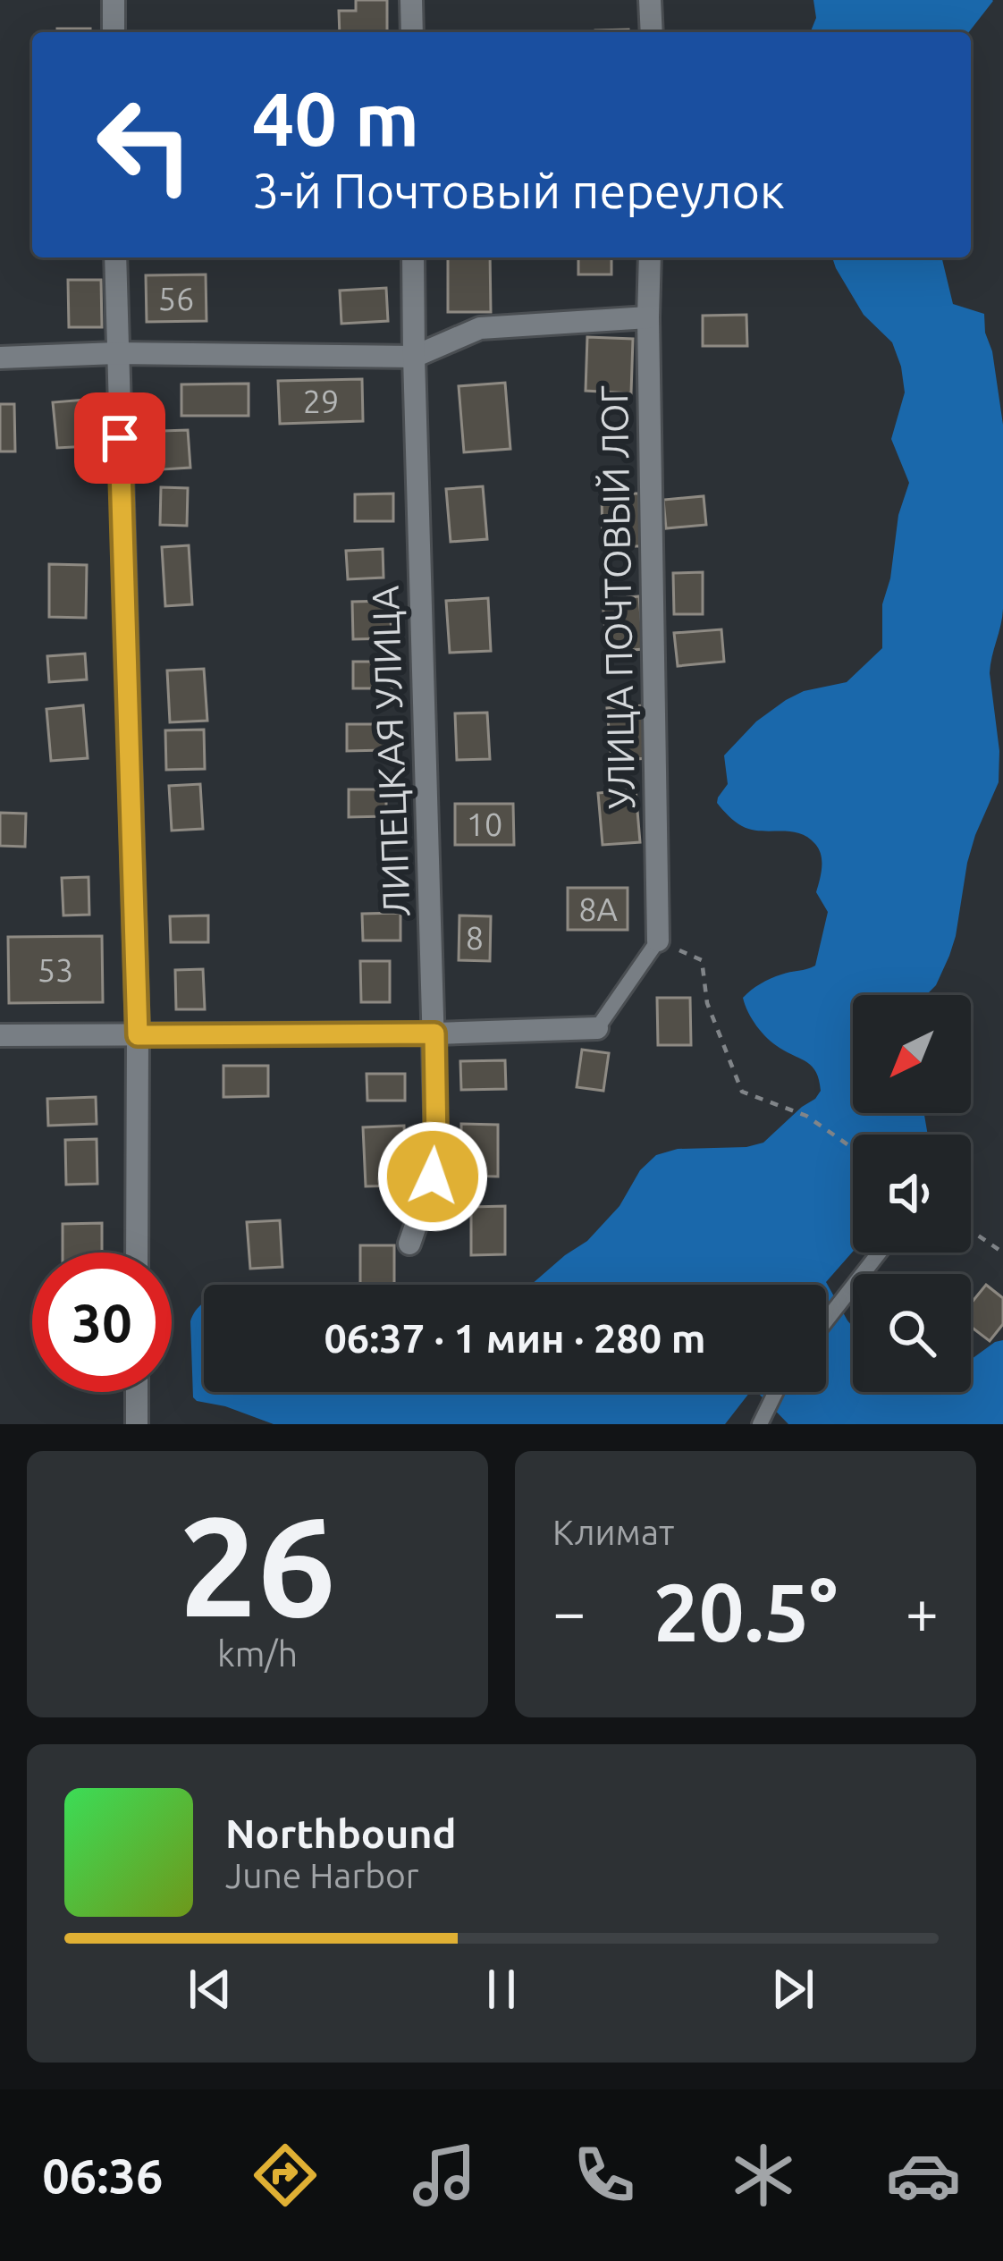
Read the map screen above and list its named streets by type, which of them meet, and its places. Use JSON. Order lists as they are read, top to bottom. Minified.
{"streets":{"street":["УЛИЦА ПОЧТОВЫЙ ЛОГ","ЛИПЕЦКАЯ УЛИЦА"]},"house_numbers":["56","29","10","8А","8","53"],"north":"bottom left","page":{"turn":["40 m","3-й Почтовый переулок"],"limit":"30","trip":"06:37 · 1 мин · 280 m","tile":[["26","km/h"],"Климат"],"heat":["−","20.5°","+"],"song":["Northbound","June Harbor"],"tabs":"06:36"}}
